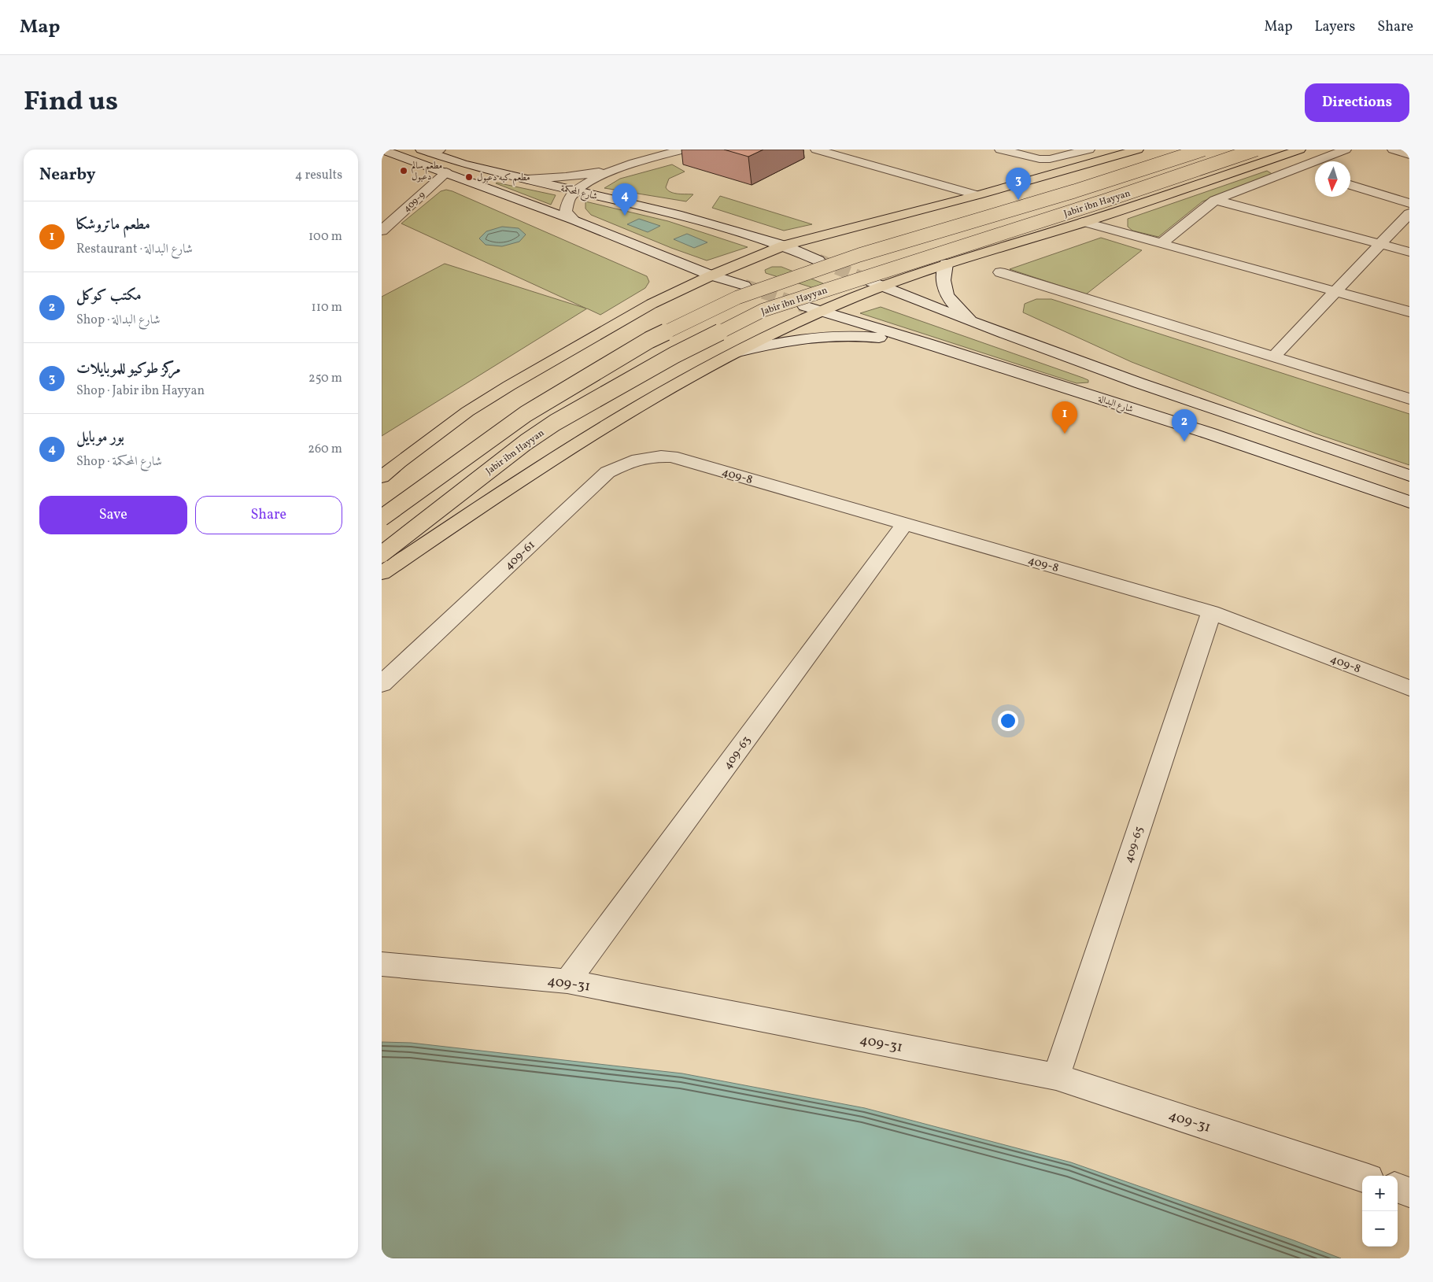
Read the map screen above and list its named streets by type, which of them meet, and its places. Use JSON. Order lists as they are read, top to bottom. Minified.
{"streets":{"main road":["Jabir ibn Hayyan"],"street":["شارع المحكمة","409-9","شارع البدالة","409-8","409-61","409-63","409-65","409-31"]},"crossings":[["409-8","409-61"],["409-8","409-63"],["409-8","409-65"],["409-63","409-31"],["409-65","409-31"]],"places":["مطعم سالم دعبول","مطعم كبه دعبول"],"north":"bottom","page":{"header":"Map","nav":["Map","Layers","Share"],"title":"Find us","buttons":["Directions",["Save","Share"]],"heading":["Nearby","4 results"],"pins":["3","4","1","2"],"list":[{"mark":"1","name":"مطعم ماتروشكا","note":"Restaurant · شارع البدالة","value":"100 m"},{"mark":"2","name":"مكتب كوكل","note":"Shop · شارع البدالة","value":"110 m"},{"mark":"3","name":"مركز طوكيو للموبايلات","note":"Shop · Jabir ibn Hayyan","value":"250 m"},{"mark":"4","name":"بور موبايل","note":"Shop · شارع المحكمة","value":"260 m"}],"map_buttons":["+","−"]}}
